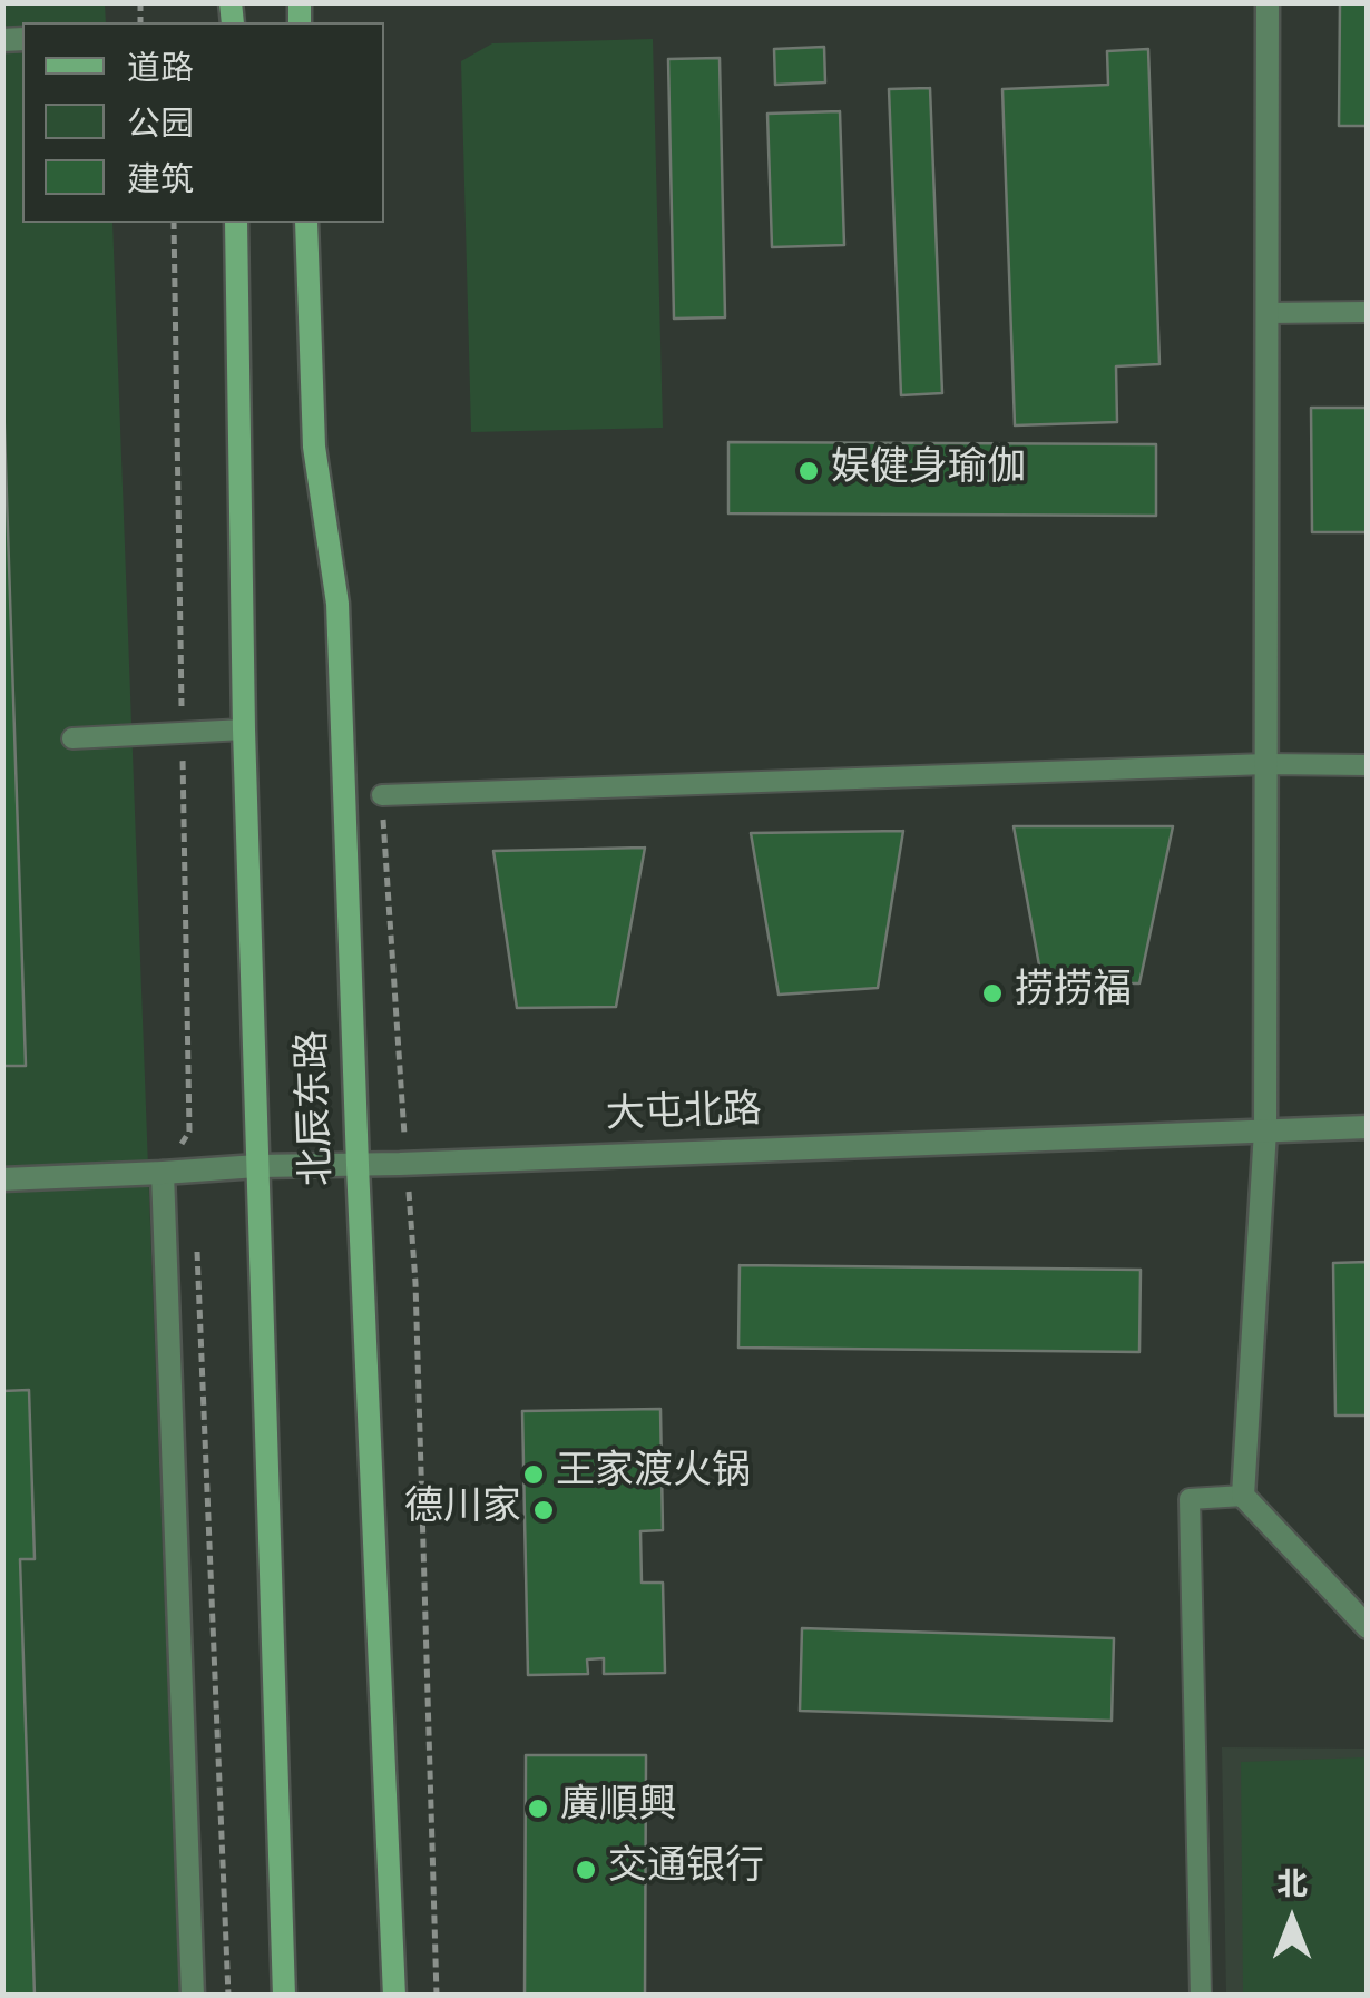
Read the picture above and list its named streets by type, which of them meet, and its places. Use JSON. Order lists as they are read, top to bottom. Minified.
{"streets":{"main road":["北辰东路"],"street":["大屯北路"]},"crossings":[["北辰东路","大屯北路"]],"places":["娱·健身瑜伽","捞捞福","王家渡火锅","德川家","廣順興","交通银行"],"legend":["道路","公园","建筑"],"north":"top"}
